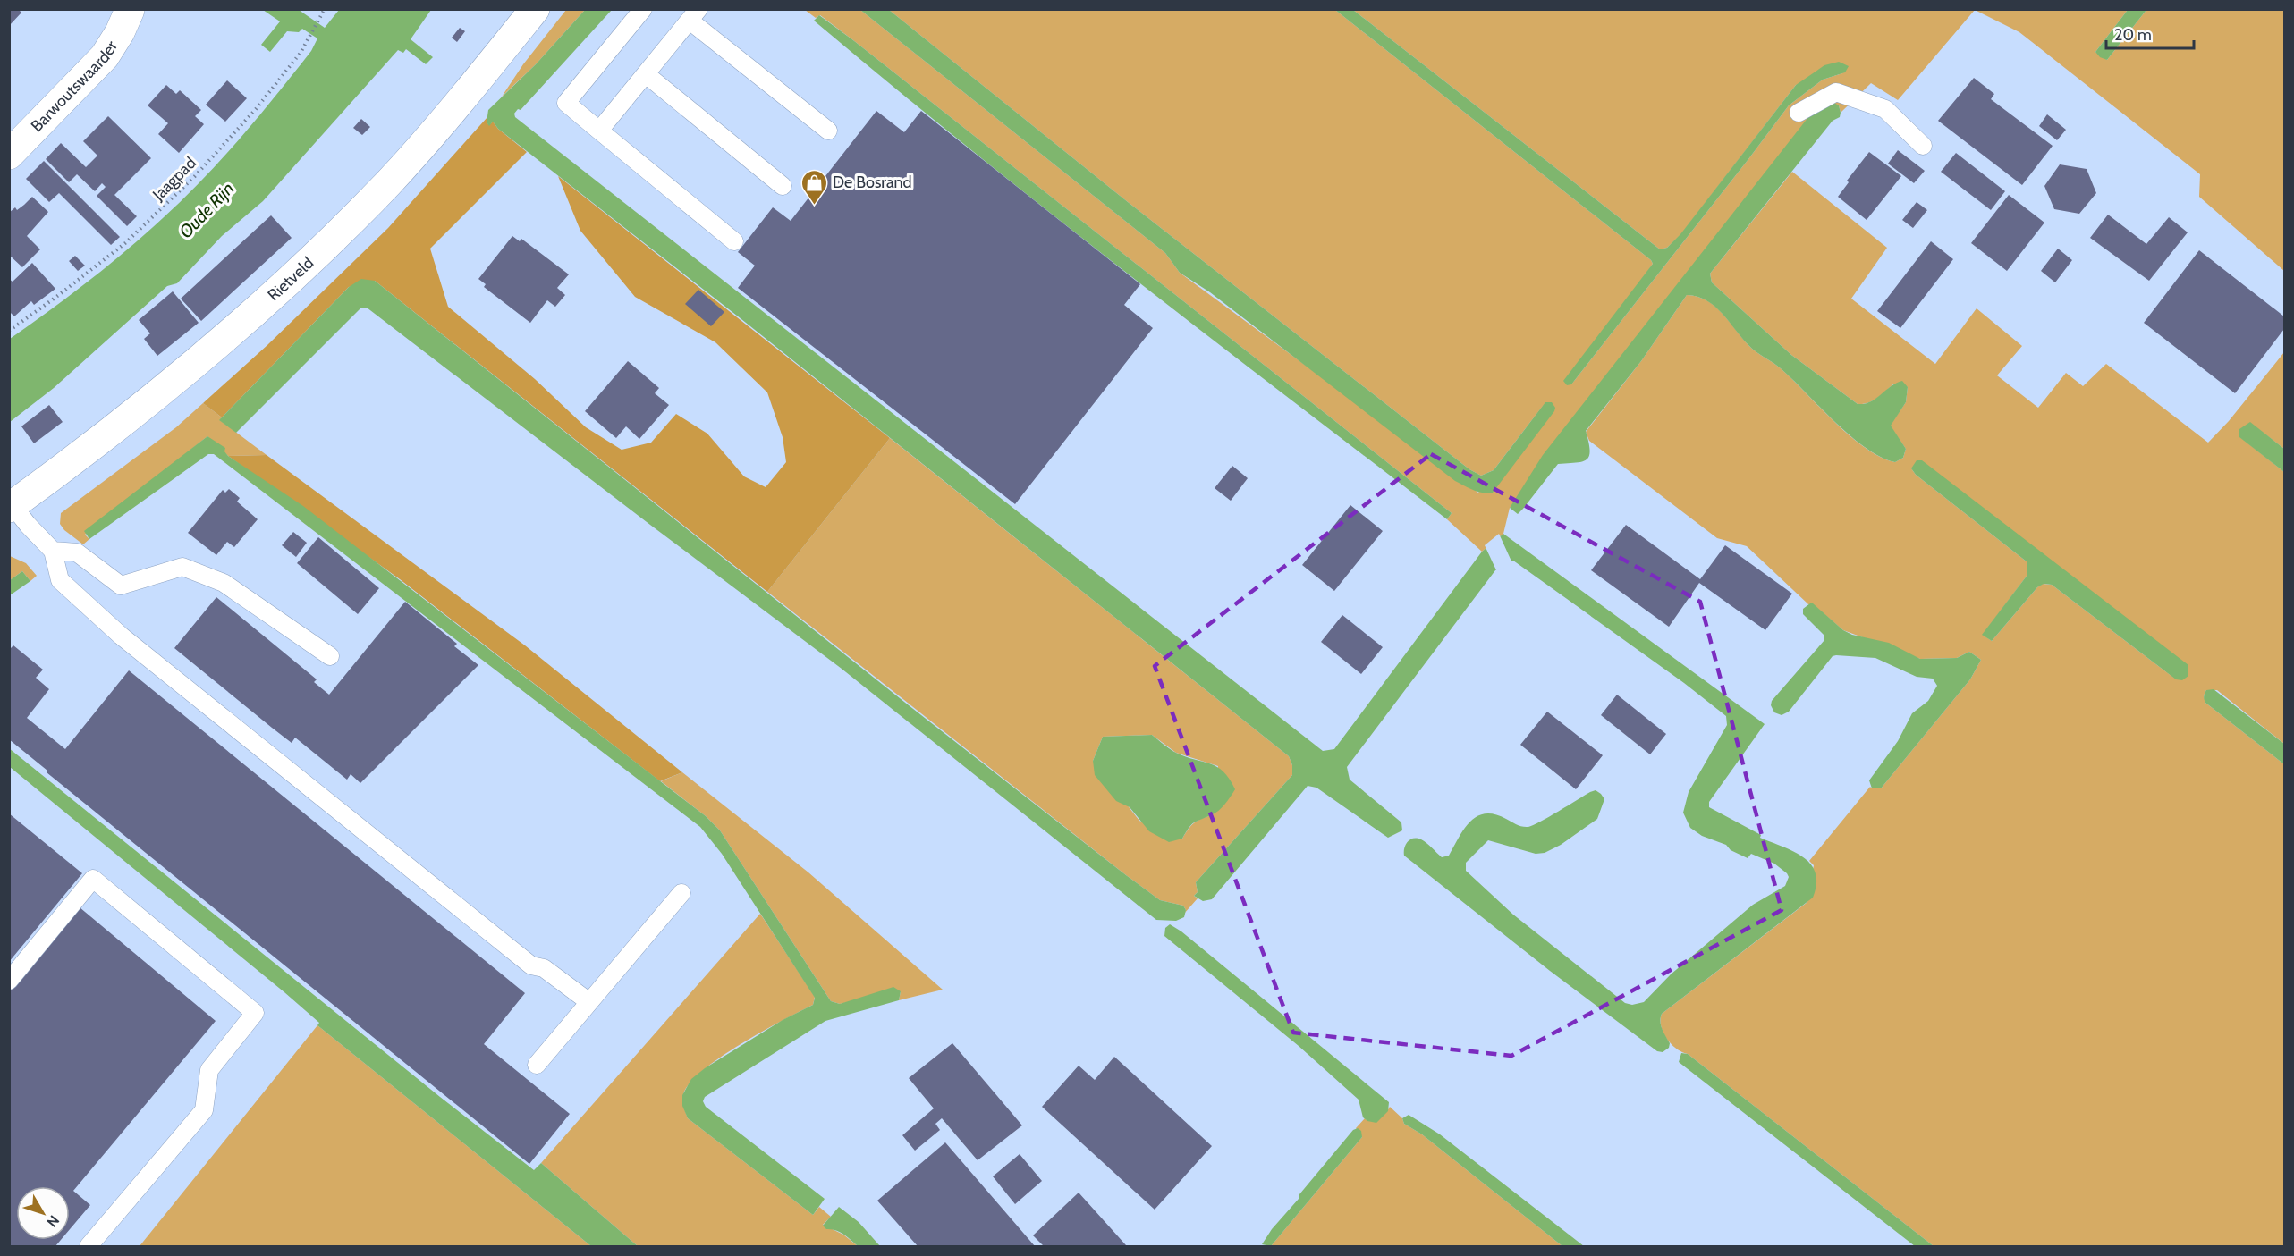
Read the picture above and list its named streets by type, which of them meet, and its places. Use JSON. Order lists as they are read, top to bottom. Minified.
{"streets":{"main road":["Barwoutswaarder","Rietveld"],"path":["Jaagpad"]},"water":["Oude Rijn"],"places":{"shop":["De Bosrand"]},"scale_bar":"20 m","north":"bottom right"}
